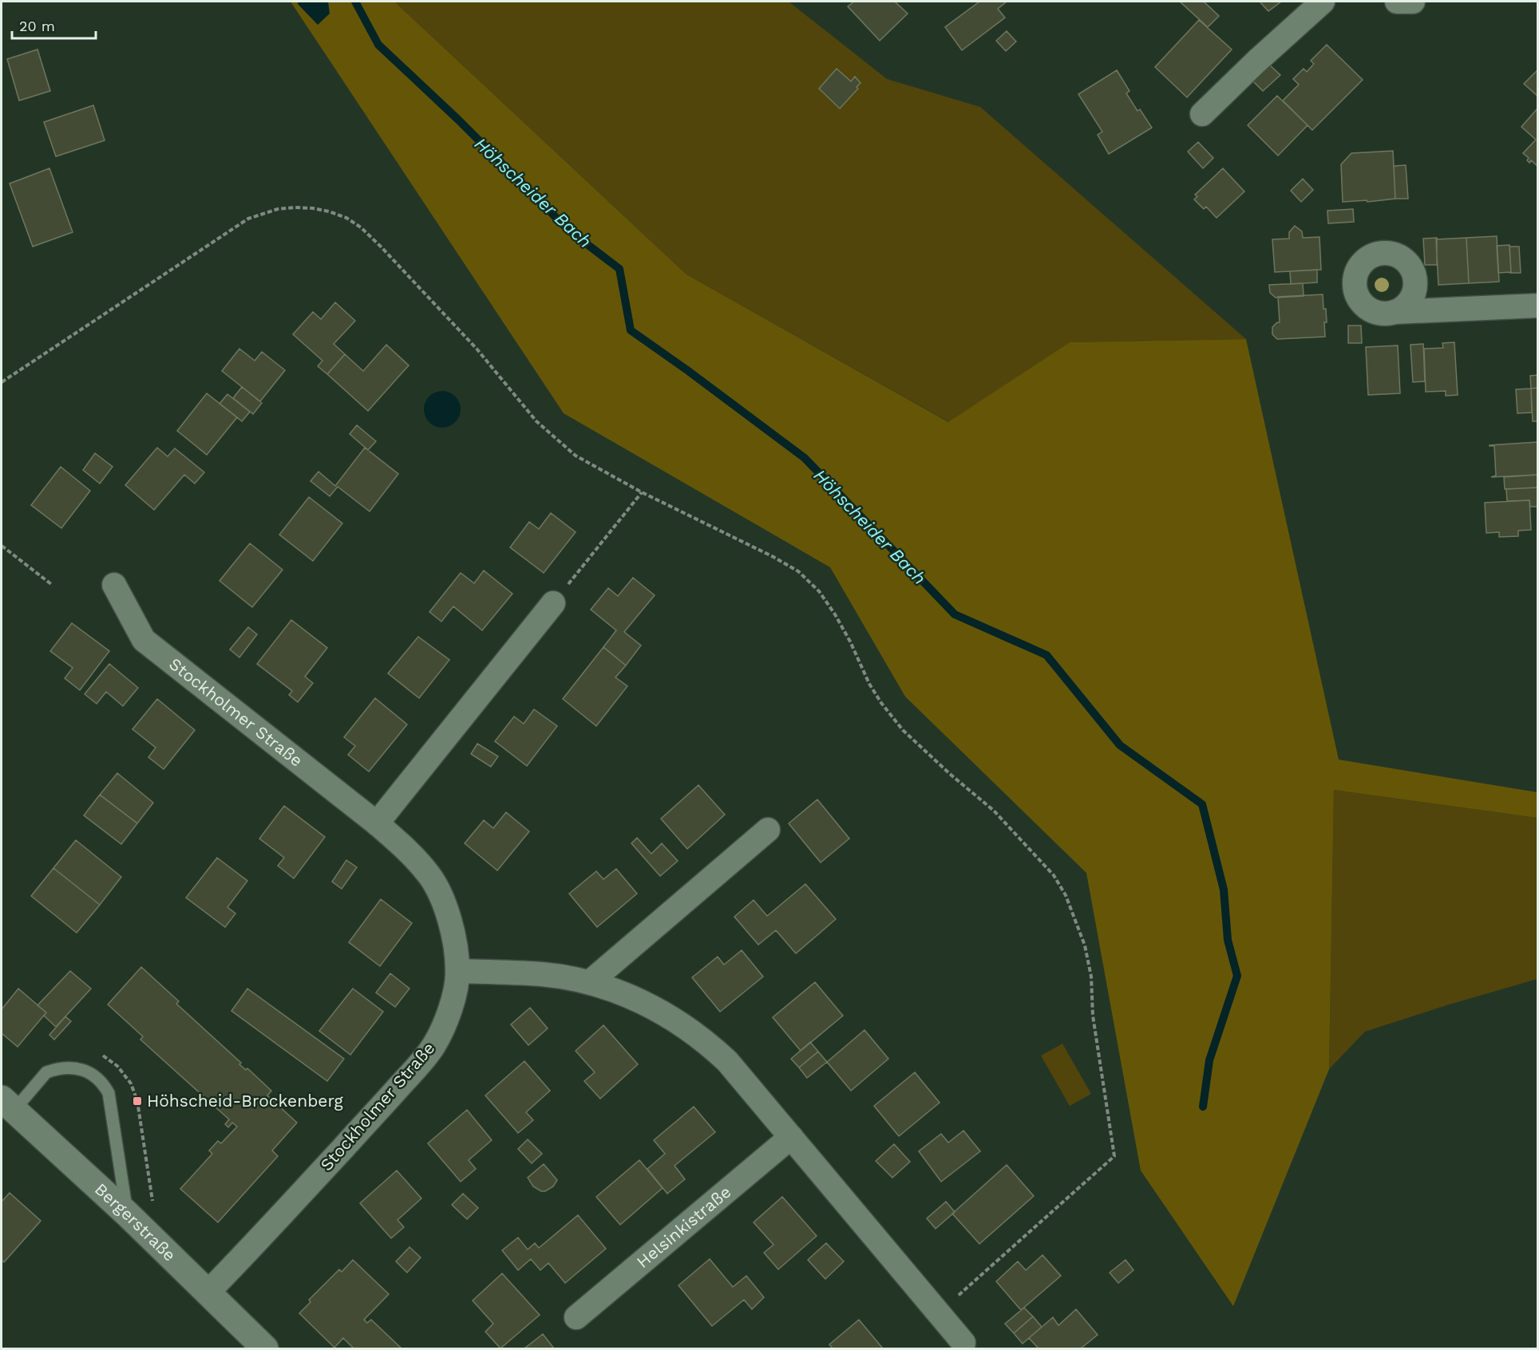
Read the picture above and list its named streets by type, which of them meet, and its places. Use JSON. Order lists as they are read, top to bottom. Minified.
{"streets":{"street":["Stockholmer Straße","Bergerstraße","Helsinkistraße"]},"crossings":[["Stockholmer Straße","Bergerstraße"]],"water":["Höhscheider Bach"],"places":{"transit":["Höhscheid-Brockenberg"]},"scale_bar":"20 m"}
